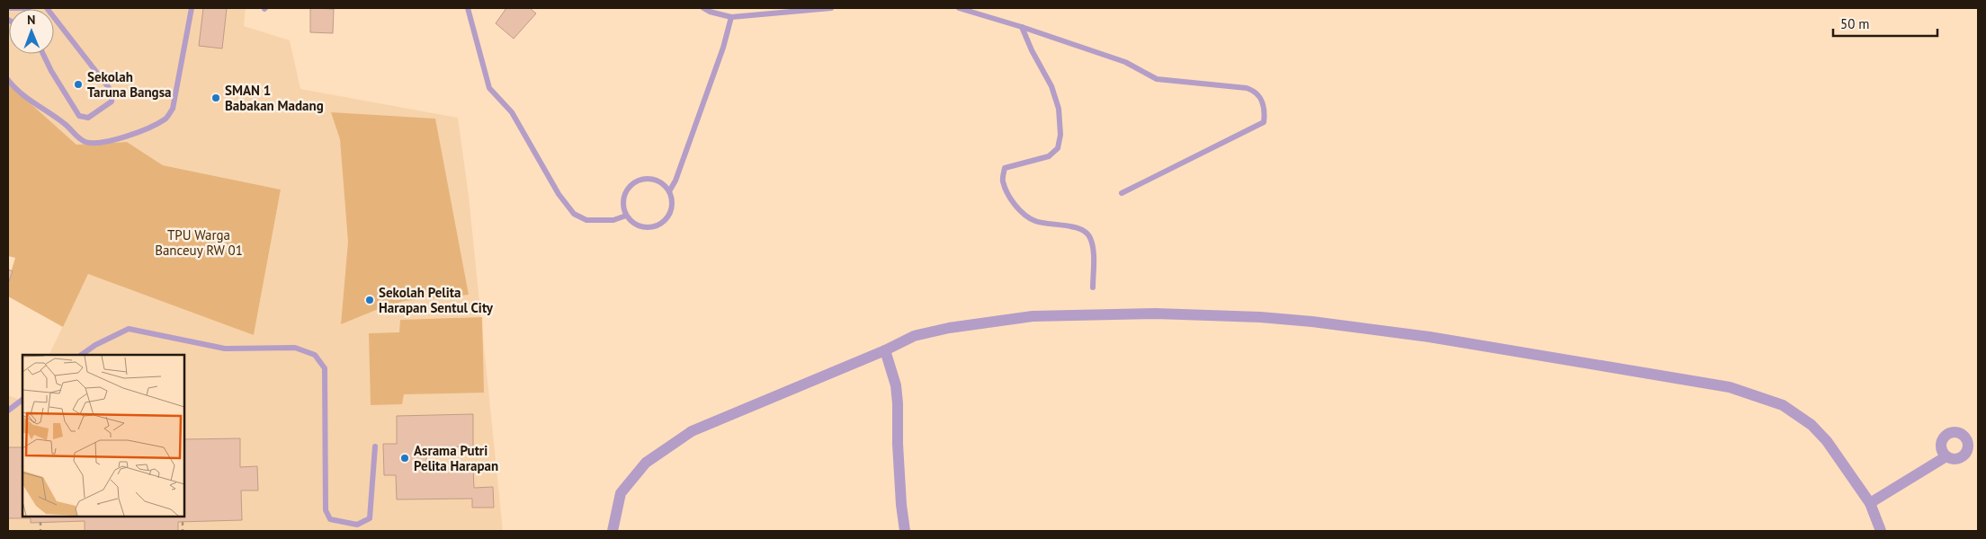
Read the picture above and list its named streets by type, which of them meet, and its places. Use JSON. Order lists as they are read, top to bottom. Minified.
{"parks":["TPU Warga Banceuy RW 01"],"places":["Sekolah Taruna Bangsa","SMAN 1 Babakan Madang","Sekolah Pelita Harapan Sentul City","Asrama Putri Pelita Harapan"],"scale_bar":"50 m","north":"top"}
